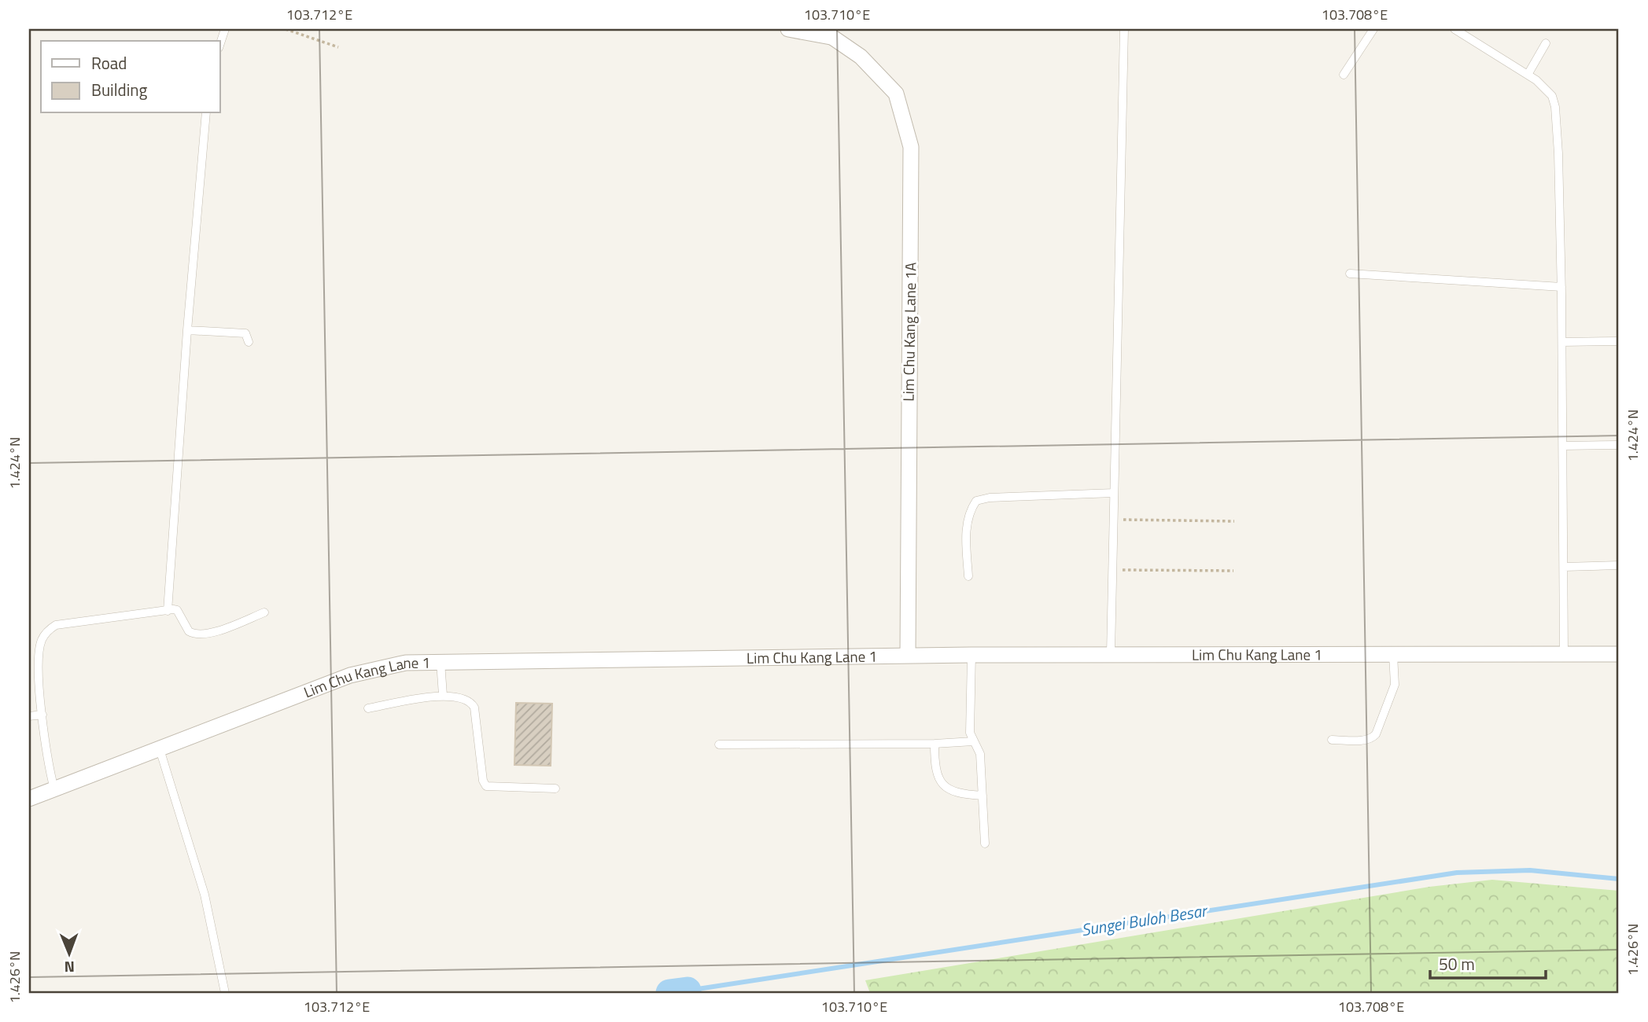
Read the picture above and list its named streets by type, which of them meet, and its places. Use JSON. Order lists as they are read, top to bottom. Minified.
{"streets":{"street":["Lim Chu Kang Lane 1A","Lim Chu Kang Lane 1"]},"crossings":[["Lim Chu Kang Lane 1A","Lim Chu Kang Lane 1"]],"water":["Sungei Buloh Besar"],"legend":["Road","Building"],"scale_bar":"50 m","north":"bottom","coordinates":["103.712°E","103.710°E","103.708°E","1.424°N","1.426°N"]}
